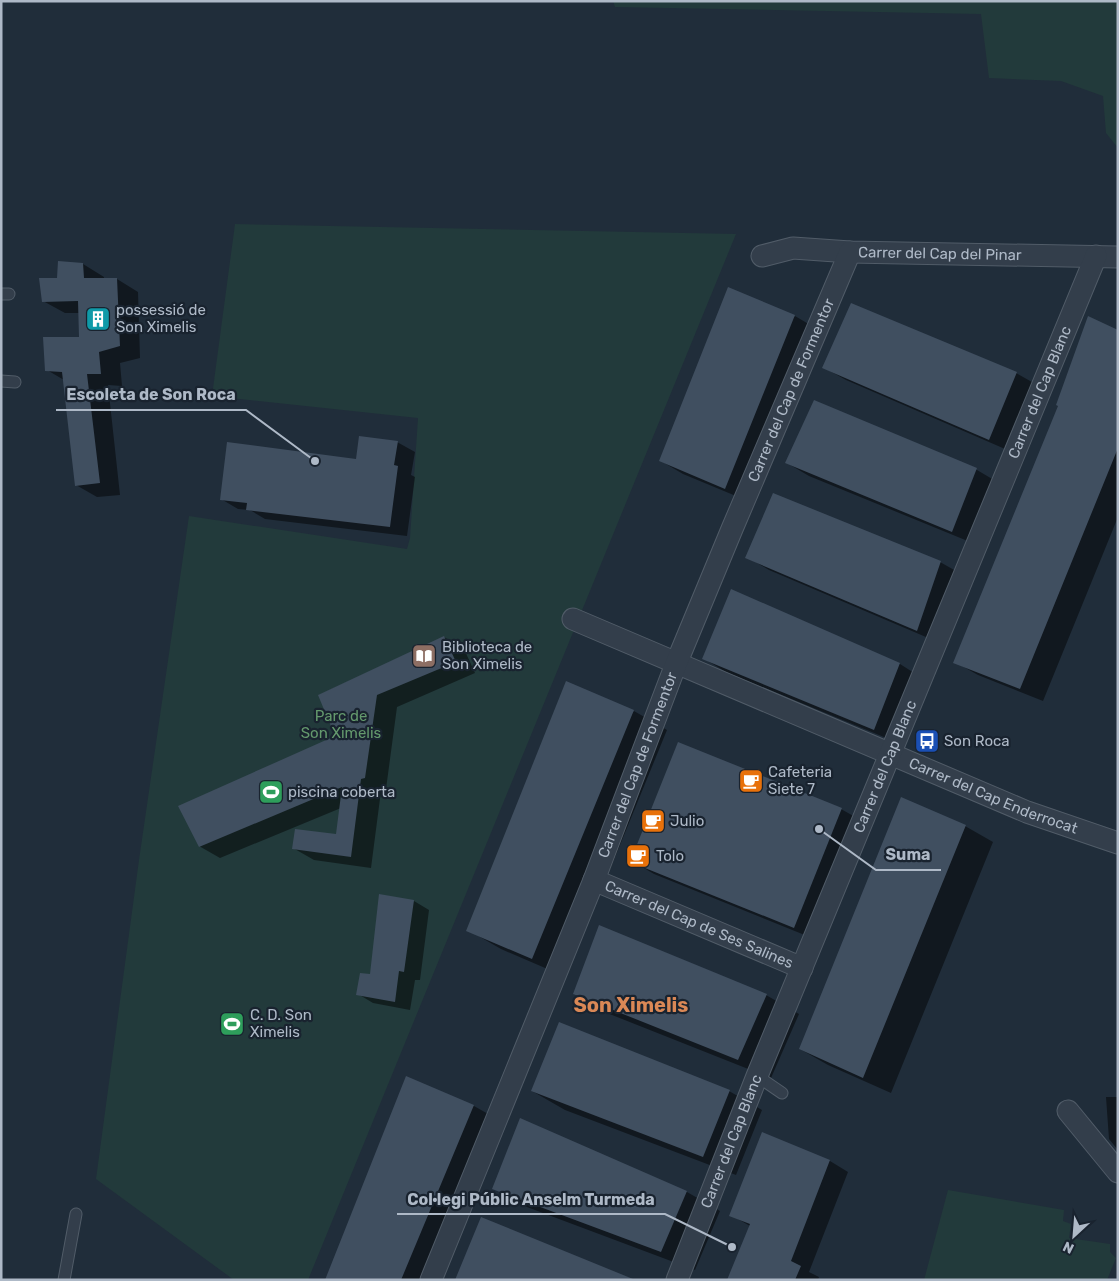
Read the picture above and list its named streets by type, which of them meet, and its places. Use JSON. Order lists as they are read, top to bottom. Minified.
{"streets":{"street":["Carrer del Cap del Pinar","Carrer del Cap de Formentor","Carrer del Cap Blanc","Carrer del Cap Enderrocat","Carrer del Cap de Ses Salines"]},"crossings":[["Carrer del Cap del Pinar","Carrer del Cap de Formentor"],["Carrer del Cap del Pinar","Carrer del Cap Blanc"],["Carrer del Cap de Formentor","Carrer del Cap Enderrocat"],["Carrer del Cap de Formentor","Carrer del Cap de Ses Salines"],["Carrer del Cap Blanc","Carrer del Cap Enderrocat"],["Carrer del Cap Blanc","Carrer del Cap de Ses Salines"]],"districts":["Son Ximelis"],"parks":["Parc de Son Ximelis"],"places":{"building":["possessió de Son Ximelis"],"other":["Escoleta de Son Roca","Suma","Col·legi Públic Anselm Turmeda"],"library":["Biblioteca de Son Ximelis"],"bus stop":["Son Roca"],"cafe":["Cafeteria Siete 7","Julio","Tolo"],"sports":["piscina coberta","C. D. Son Ximelis"]},"north":"bottom left"}
